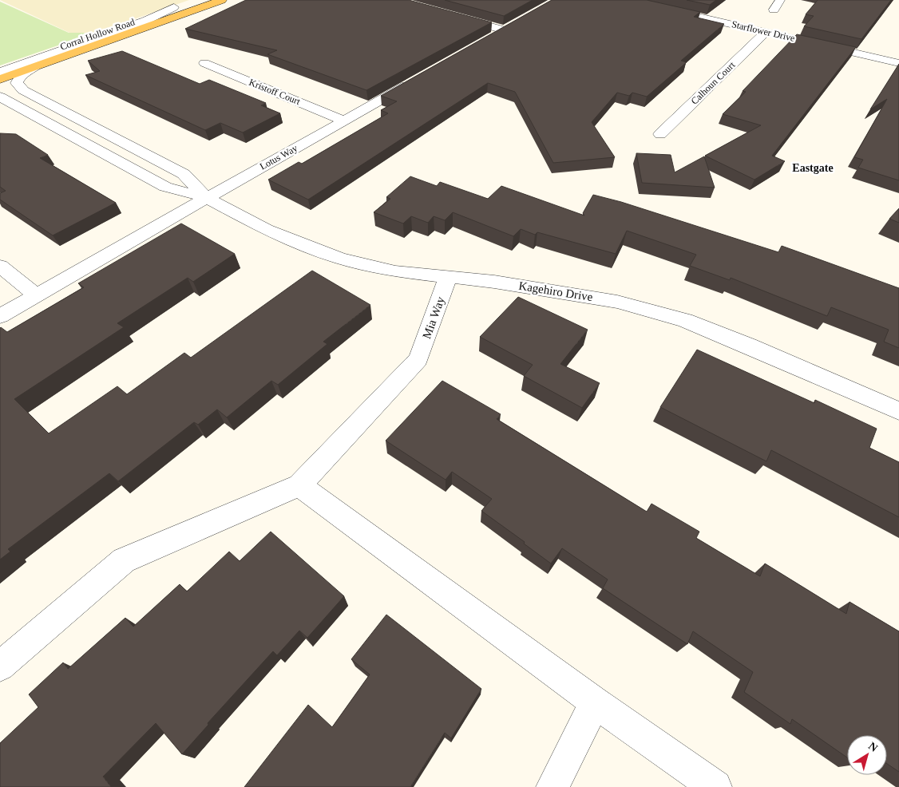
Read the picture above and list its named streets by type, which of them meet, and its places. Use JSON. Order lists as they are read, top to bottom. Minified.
{"streets":{"main road":["Corral Hollow Road"],"street":["Starflower Drive","Calhoun Court","Kristoff Court","Lotus Way","Kagehiro Drive","Mia Way"]},"crossings":[["Starflower Drive","Calhoun Court"],["Kristoff Court","Lotus Way"],["Lotus Way","Kagehiro Drive"],["Kagehiro Drive","Mia Way"]],"districts":["Eastgate"],"north":"top right"}
